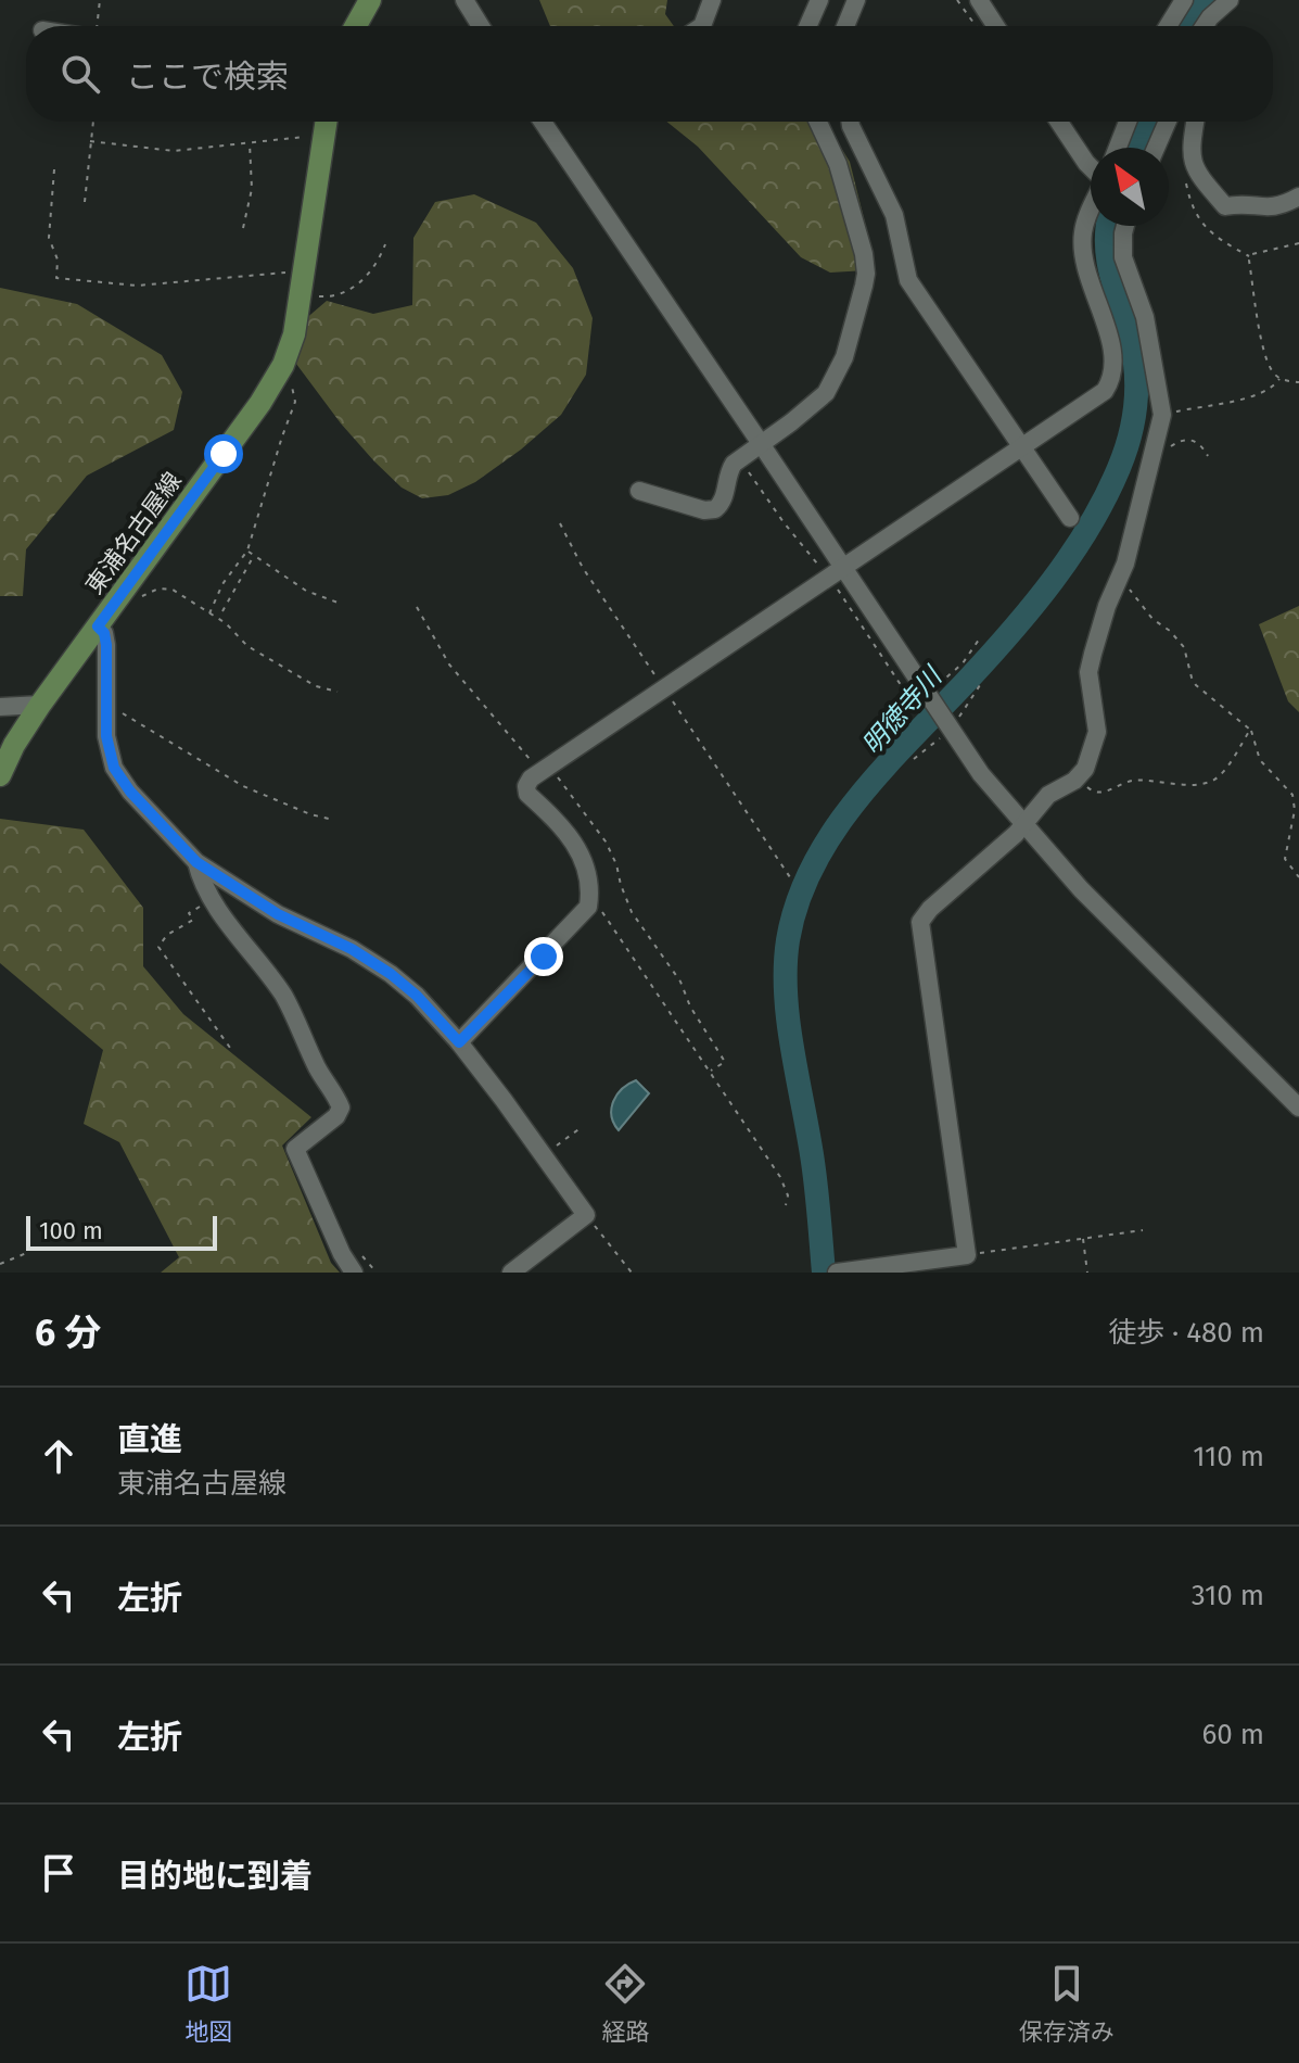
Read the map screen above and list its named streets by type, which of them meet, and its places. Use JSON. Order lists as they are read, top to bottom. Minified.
{"streets":{"main road":["東浦名古屋線"]},"water":["明徳寺川"],"scale_bar":"100 m","north":"top left","page":{"search":"ここで検索","scale":"100 m","heading":["6 分","徒歩 · 480 m"],"list":[["直進","東浦名古屋線","110 m"],["左折","310 m"],["左折","60 m"],"目的地に到着"],"nav":["地図","経路","保存済み"]}}
